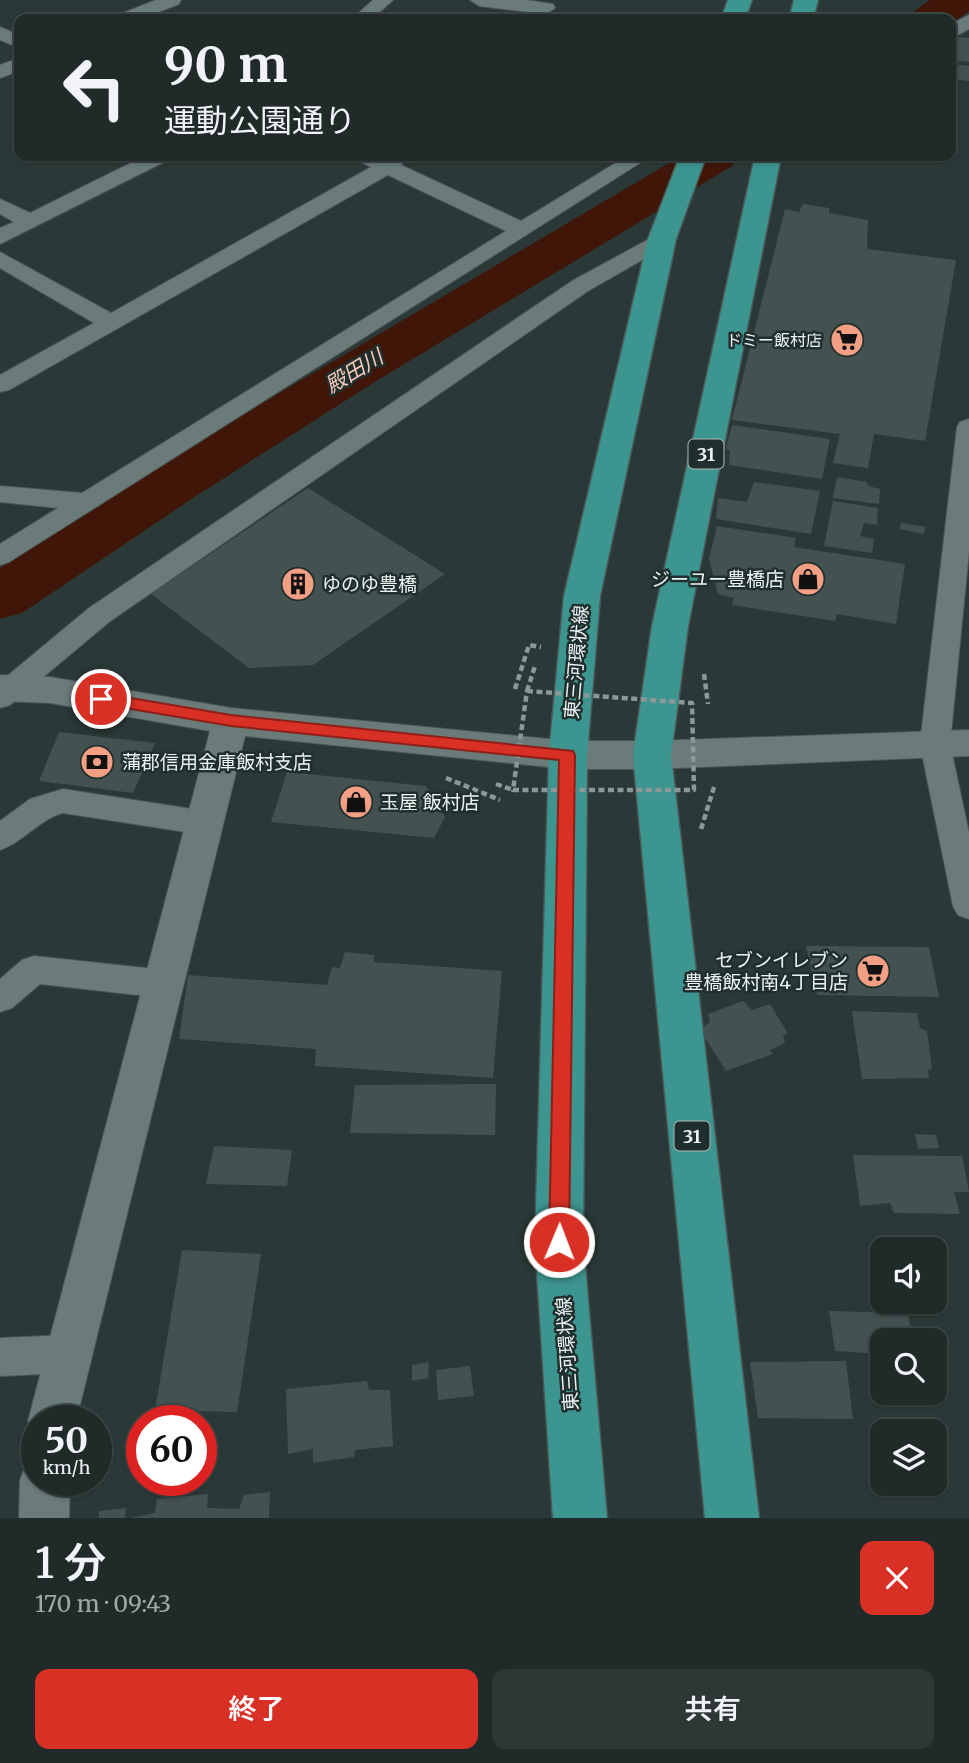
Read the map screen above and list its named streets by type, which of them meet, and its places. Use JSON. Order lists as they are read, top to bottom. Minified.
{"streets":{"main road":["31","東三河環状線"]},"water":["殿田川"],"places":{"supermarket":["ドミー飯村店","セブンイレブン 豊橋飯村南4丁目店"],"shop":["ジーユー豊橋店","玉屋 飯村店"],"building":["ゆのゆ豊橋"],"bank":["蒲郡信用金庫飯村支店"]},"page":{"turn":["90 m","運動公園通り"],"speed":"50 km/h","limit":"60","heading":["1 分","170 m · 09:43"],"buttons":["終了","共有"]}}
